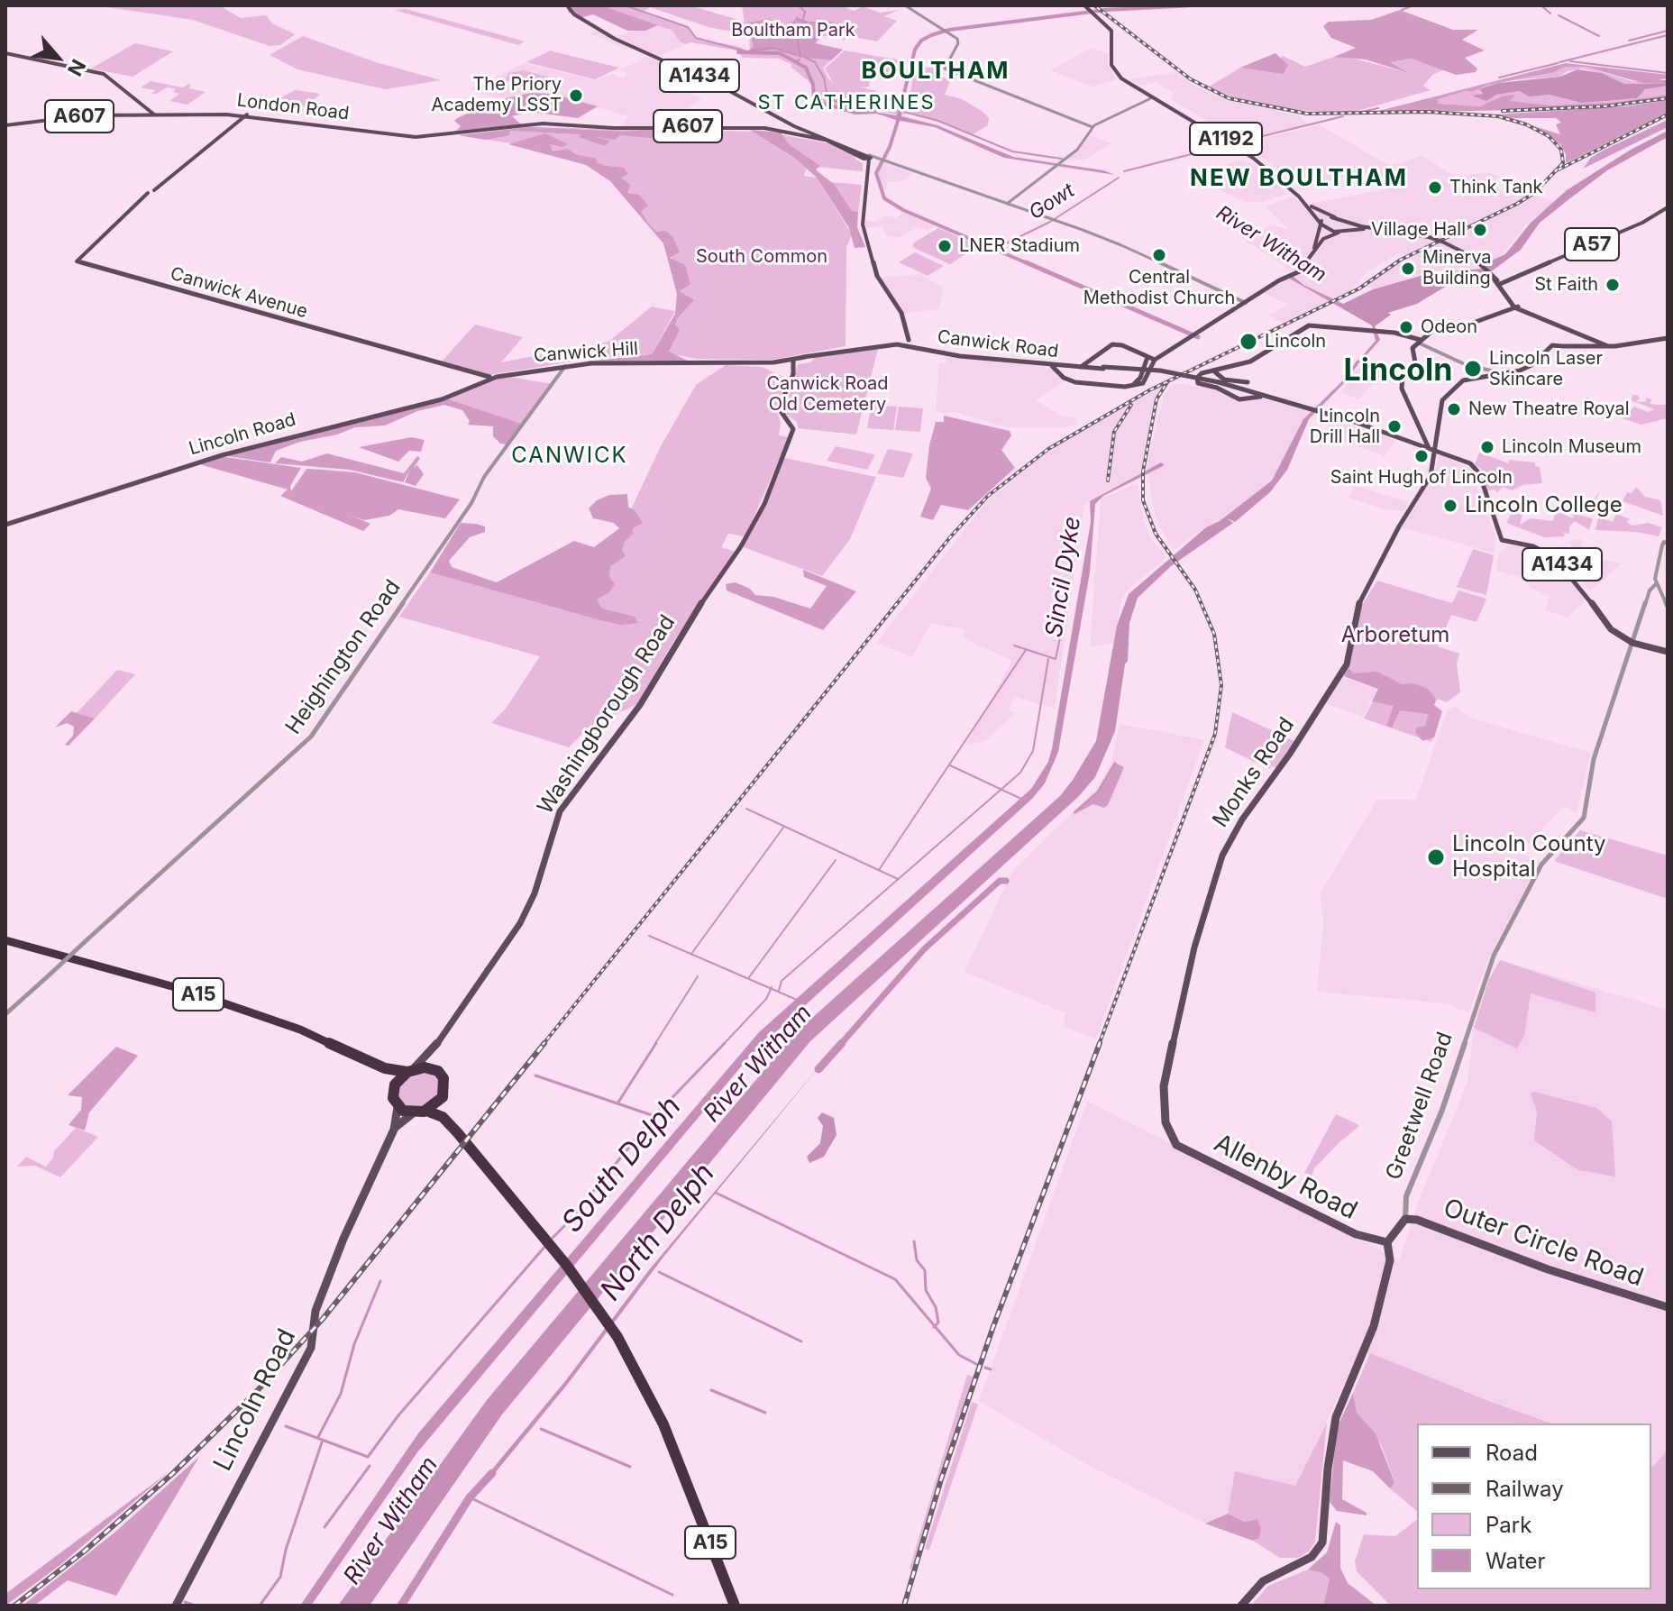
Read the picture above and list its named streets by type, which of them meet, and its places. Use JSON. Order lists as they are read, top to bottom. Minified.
{"streets":{"highway":["A15"],"main road":["A1434","London Road","A607","A1192","A57","Canwick Avenue","Canwick Road","Canwick Hill","Lincoln Road","Washingborough Road","Monks Road","Greetwell Road","Allenby Road","Outer Circle Road"],"street":["Heighington Road"]},"crossings":[["A1434","London Road"],["A1434","A607"],["A1434","Canwick Road"],["A1434","Monks Road"],["A1434","Greetwell Road"],["London Road","A607"],["London Road","Canwick Avenue"],["Canwick Avenue","Canwick Hill"],["Canwick Avenue","Lincoln Road"],["Canwick Road","Canwick Hill"],["Canwick Road","Washingborough Road"],["Canwick Hill","Lincoln Road"],["Canwick Hill","Heighington Road"],["Lincoln Road","Washingborough Road"],["Lincoln Road","A15"],["Washingborough Road","A15"],["Monks Road","Allenby Road"],["Greetwell Road","Allenby Road"],["Greetwell Road","Outer Circle Road"]],"districts":["BOULTHAM","ST CATHERINES","NEW BOULTHAM","Lincoln","CANWICK"],"water":["Gowt","River Witham","Sincil Dyke","South Delph","North Delph"],"parks":["Boultham Park","South Common","Canwick Road Old Cemetery","Arboretum"],"places":["The Priory Academy LSST","Think Tank","Village Hall","LNER Stadium","Central Methodist Church","Minerva Building","St Faith","Odeon","Lincoln","Lincoln Laser Skincare","New Theatre Royal","Lincoln Drill Hall","Lincoln Museum","Saint Hugh of Lincoln","Lincoln College","Lincoln County Hospital"],"legend":["Road","Railway","Park","Water"],"north":"bottom right"}
